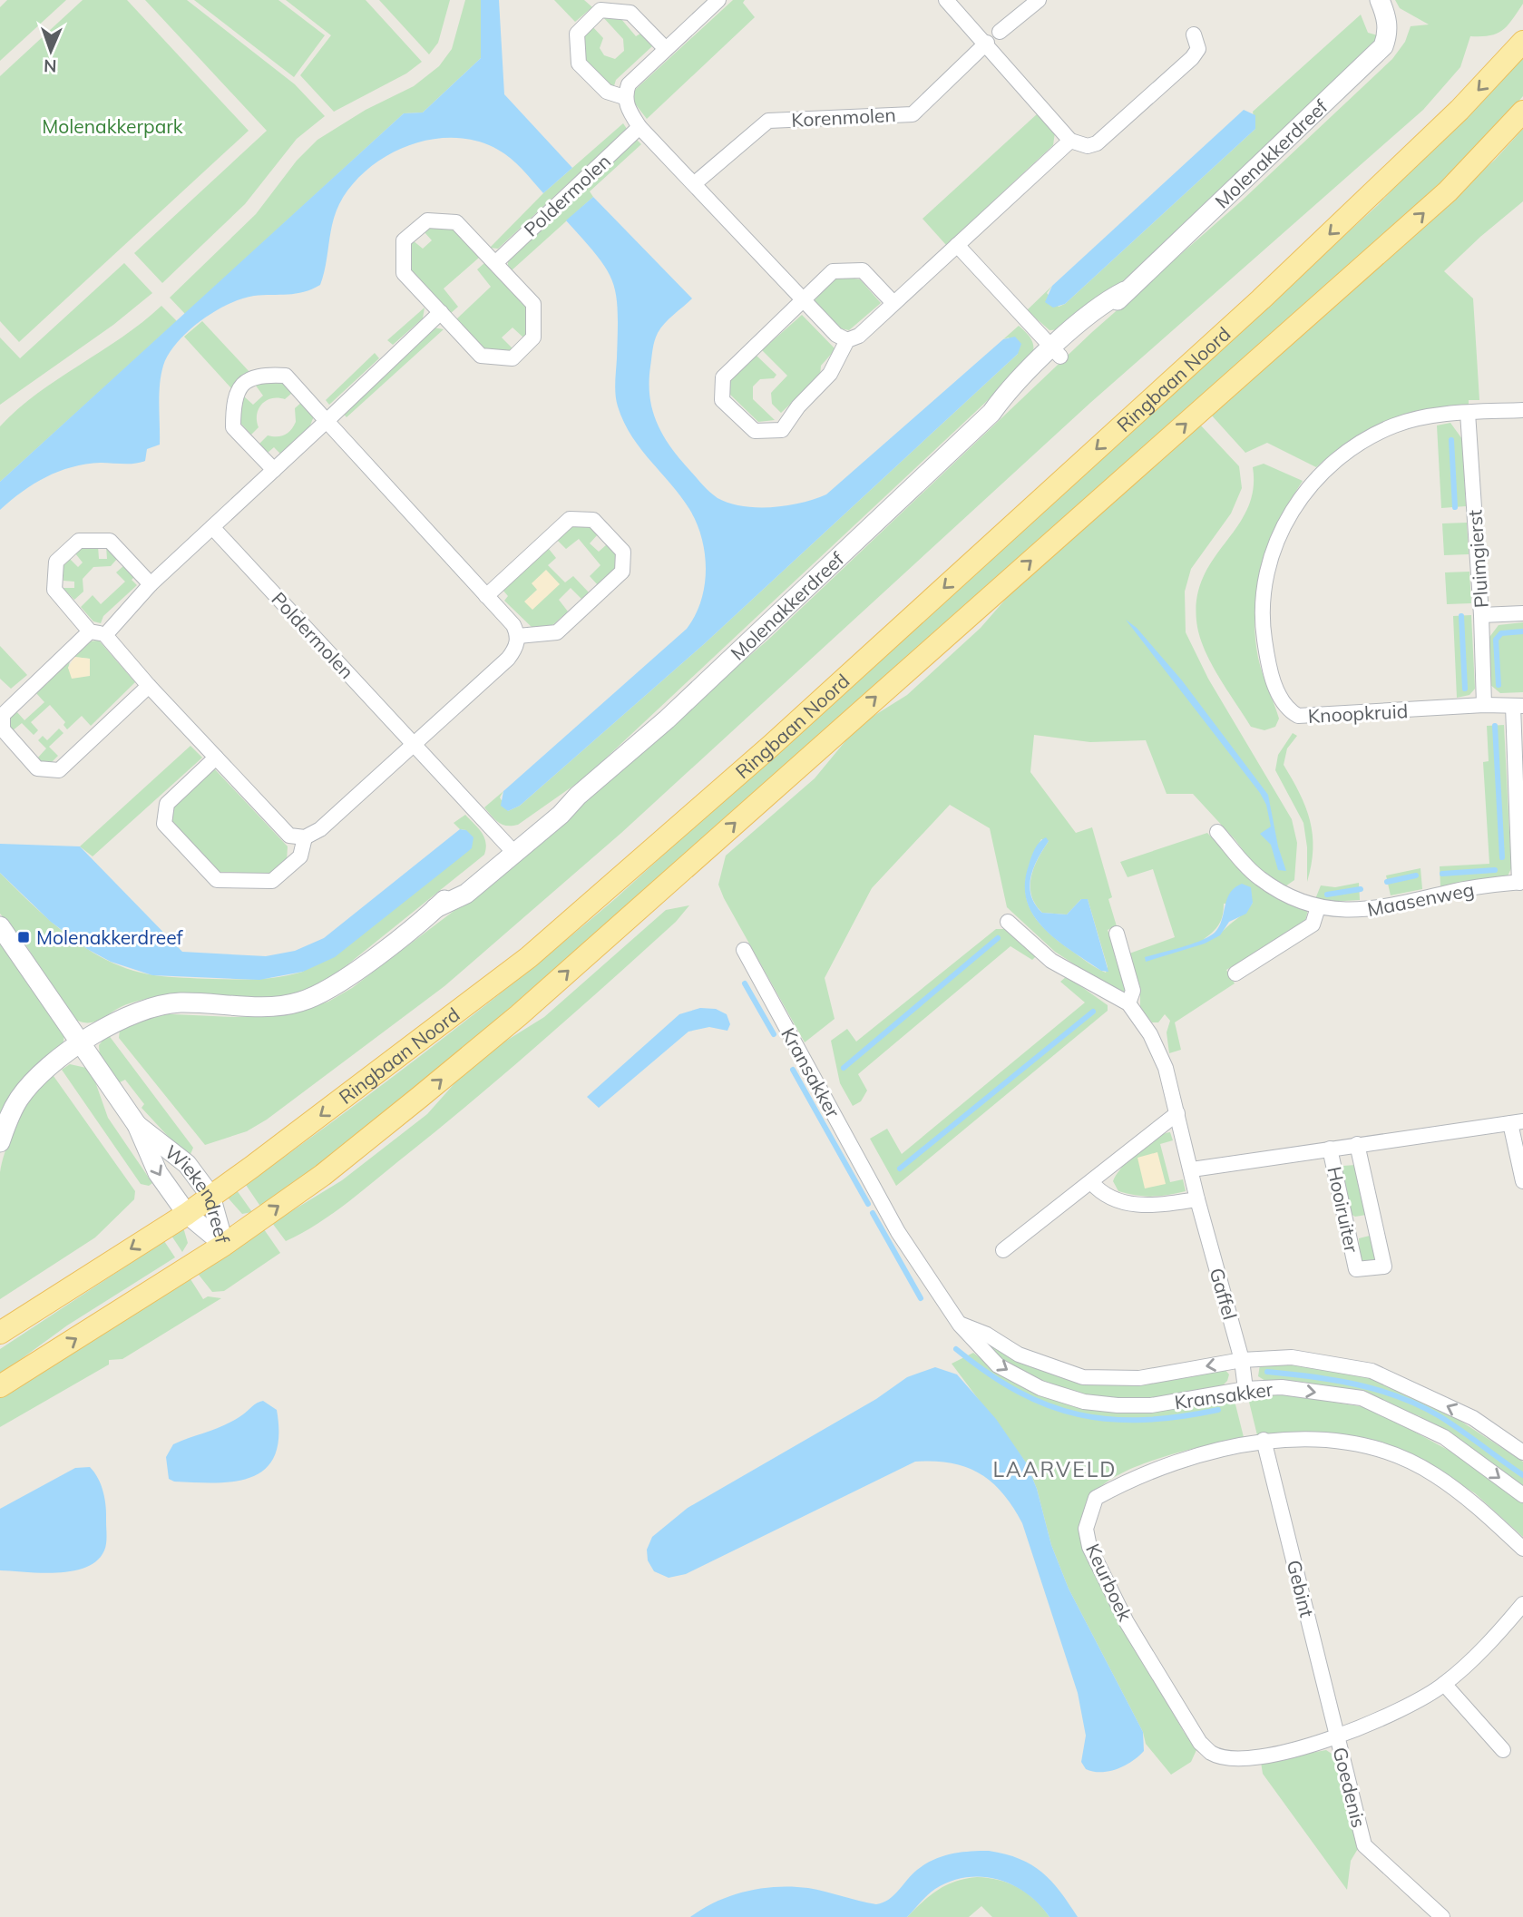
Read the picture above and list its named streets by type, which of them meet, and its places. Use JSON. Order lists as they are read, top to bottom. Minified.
{"streets":{"main road":["Ringbaan Noord"],"street":["Korenmolen","Molenakkerdreef","Poldermolen","Pluimgierst","Knoopkruid","Maasenweg","Kransakker","Wiekendreef","Hooiruiter","Gaffel","Keurboek","Gebint","Goedenis"]},"crossings":[["Molenakkerdreef","Poldermolen"],["Molenakkerdreef","Wiekendreef"],["Ringbaan Noord","Wiekendreef"],["Pluimgierst","Knoopkruid"],["Kransakker","Gaffel"],["Hooiruiter","Gaffel"],["Keurboek","Gebint"],["Keurboek","Goedenis"],["Gebint","Goedenis"]],"districts":["LAARVELD"],"parks":["Molenakkerpark"],"places":{"transit":["Molenakkerdreef"]},"north":"bottom"}
